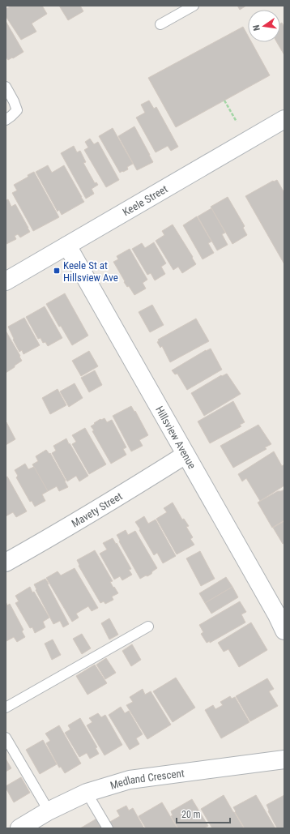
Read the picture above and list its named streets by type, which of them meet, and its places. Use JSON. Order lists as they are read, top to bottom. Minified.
{"streets":{"street":["Keele Street","Hillsview Avenue","Mavety Street","Medland Crescent"]},"crossings":[["Keele Street","Hillsview Avenue"],["Hillsview Avenue","Mavety Street"]],"places":{"transit":["Keele St at Hillsview Ave"]},"scale_bar":"20 m","north":"left"}
